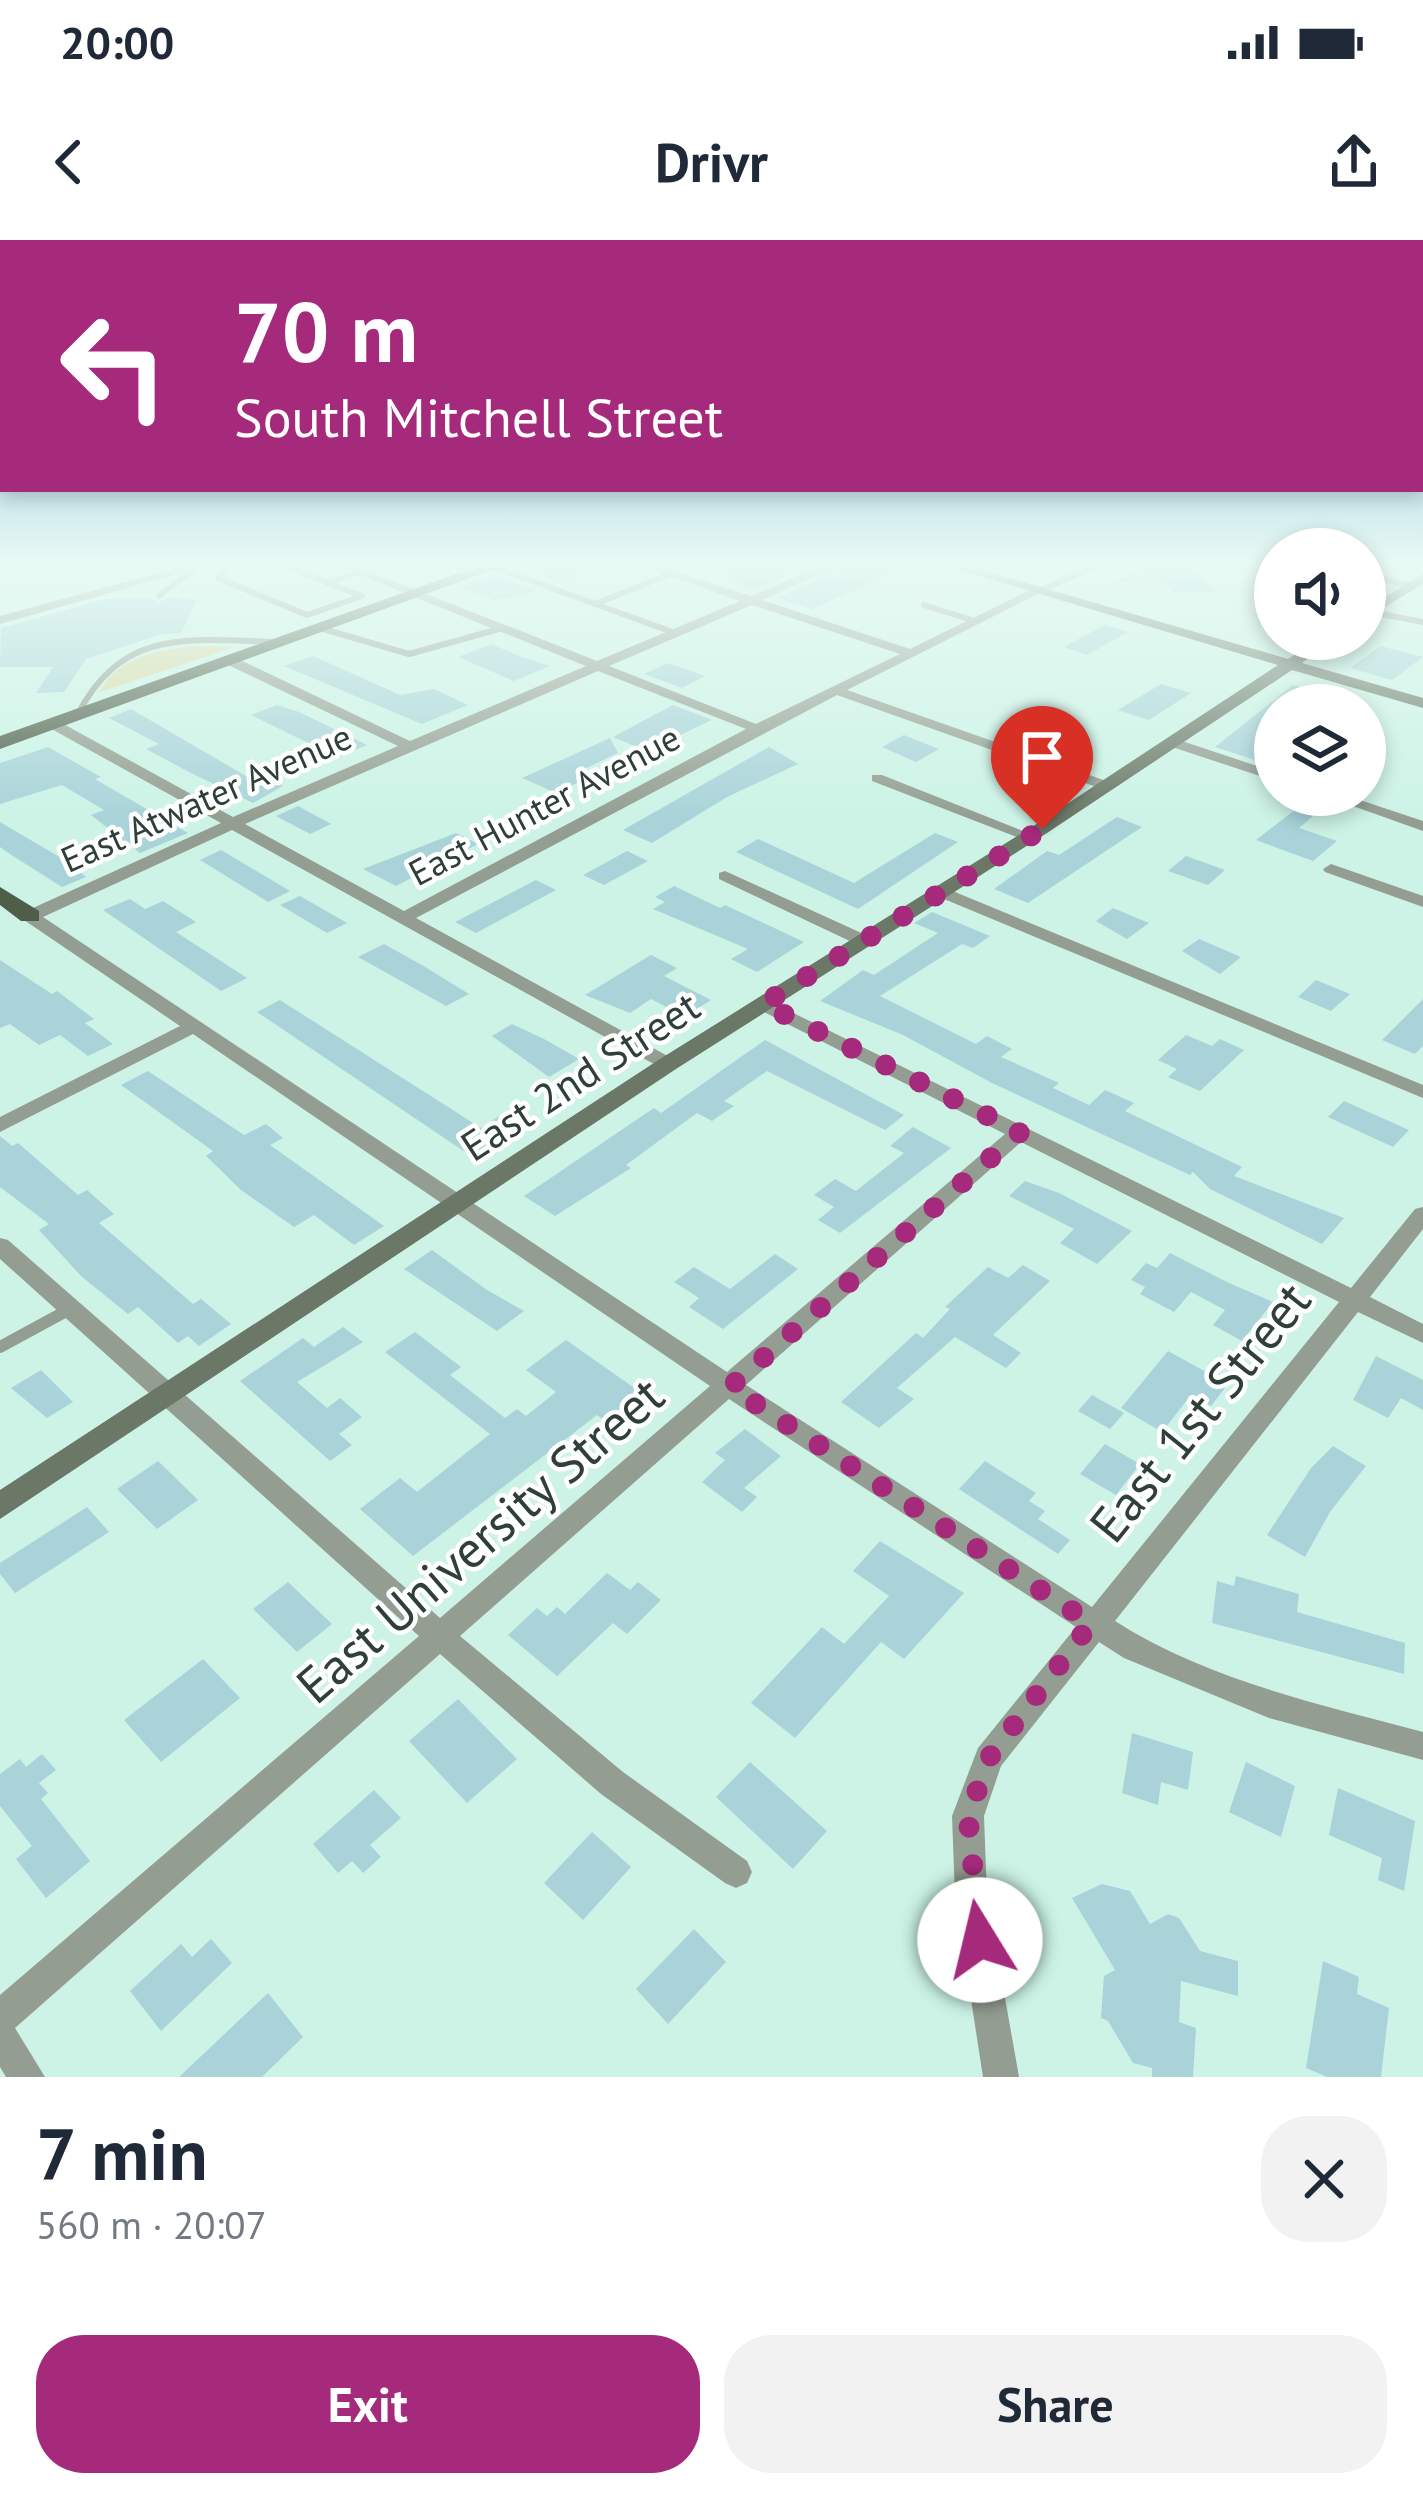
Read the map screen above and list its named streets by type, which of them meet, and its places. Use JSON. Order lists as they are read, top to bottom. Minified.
{"streets":{"main road":["East Atwater Avenue"],"street":["East Hunter Avenue","East 2nd Street","East 1st Street","East University Street"]},"page":{"status":"20:00","header":"Drivr","turn":["70 m","South Mitchell Street"],"heading":["7 min","560 m · 20:07"],"buttons":["Exit","Share"]}}
